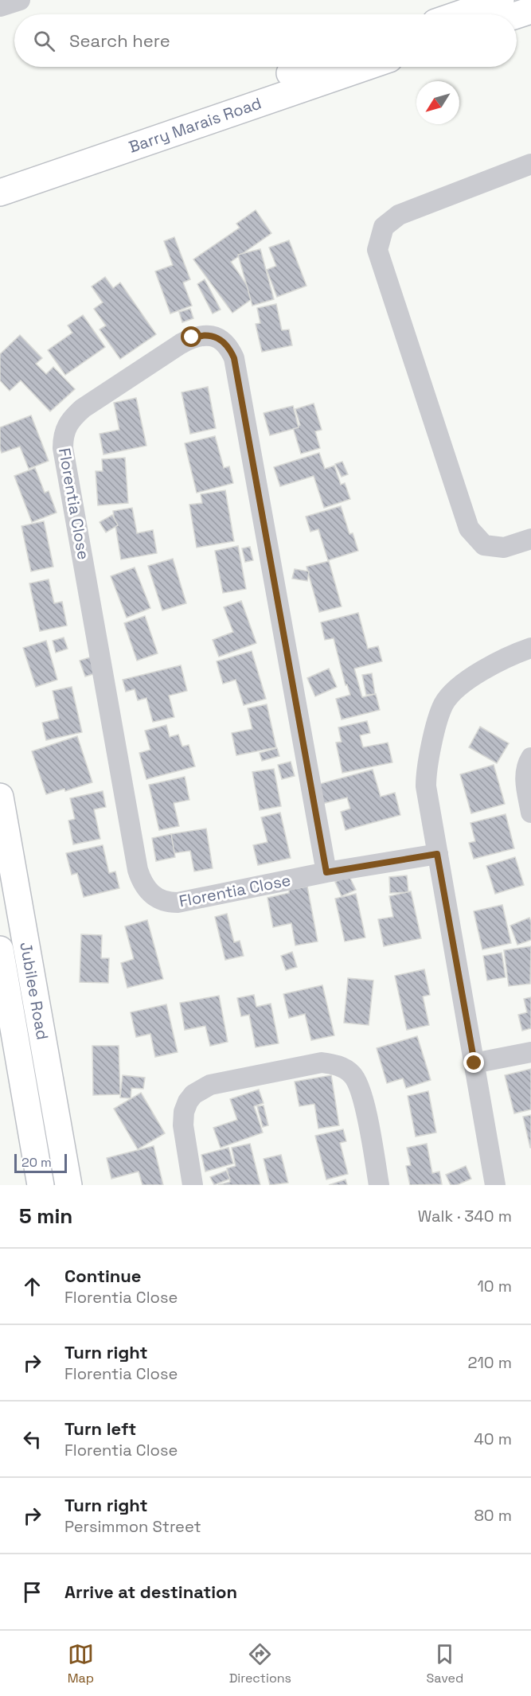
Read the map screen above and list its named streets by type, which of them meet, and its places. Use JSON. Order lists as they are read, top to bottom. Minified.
{"streets":{"main road":["Barry Marais Road","Jubilee Road"],"street":["Florentia Close"]},"scale_bar":"20 m","north":"bottom left","page":{"search":"Search here","scale":"20 m","heading":["5 min","Walk · 340 m"],"list":[["Continue","Florentia Close","10 m"],["Turn right","Florentia Close","210 m"],["Turn left","Florentia Close","40 m"],["Turn right","Persimmon Street","80 m"],"Arrive at destination"],"nav":["Map","Directions","Saved"]}}
